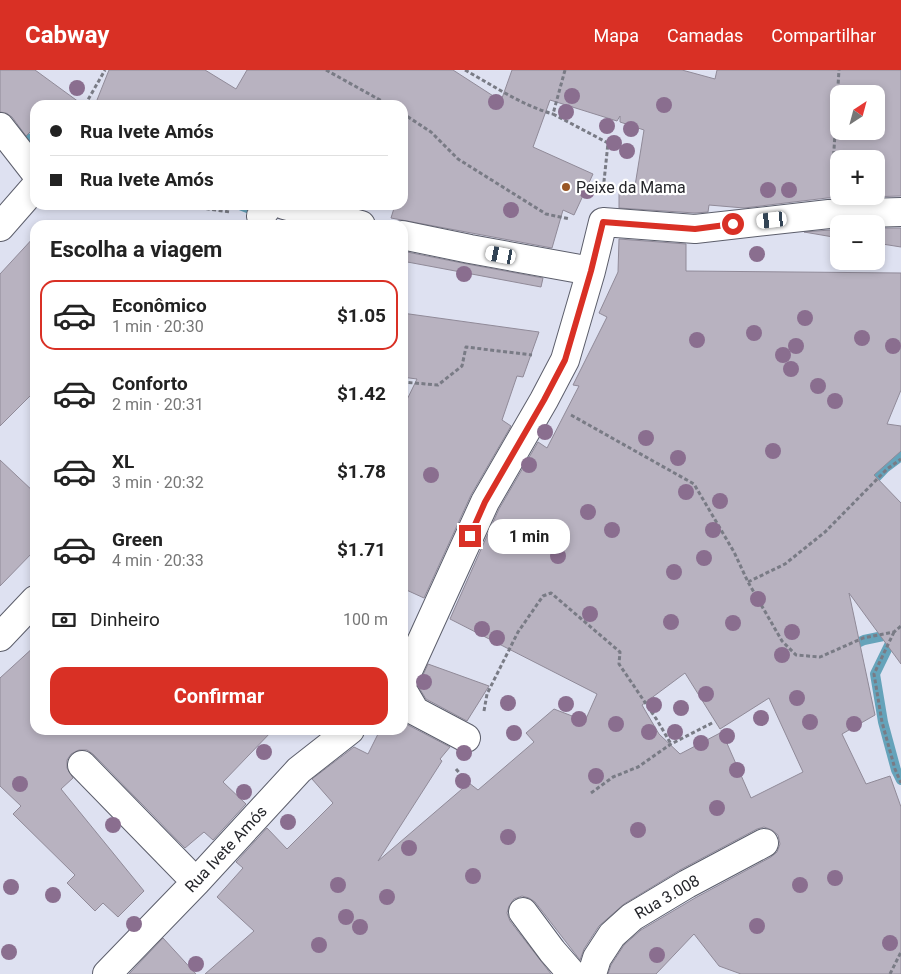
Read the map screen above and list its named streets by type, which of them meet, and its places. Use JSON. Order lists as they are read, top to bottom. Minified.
{"streets":{"street":["Rua Ivete Amós","Rua 3.008"]},"places":["Peixe da Mama"],"north":"top right","page":{"header":"Cabway","nav":["Mapa","Camadas","Compartilhar"],"map_buttons":["+","−"],"banner":["Rua Ivete Amós","Rua Ivete Amós"],"heading":"Escolha a viagem","list":[{"name":"Econômico","note":"1 min · 20:30","value":"$1.05"},{"name":"Conforto","note":"2 min · 20:31","value":"$1.42"},{"name":"XL","note":"3 min · 20:32","value":"$1.78"},{"name":"Green","note":"4 min · 20:33","value":"$1.71"}],"bubble":"1 min","pay":["Dinheiro","100 m"],"buttons":"Confirmar"}}
